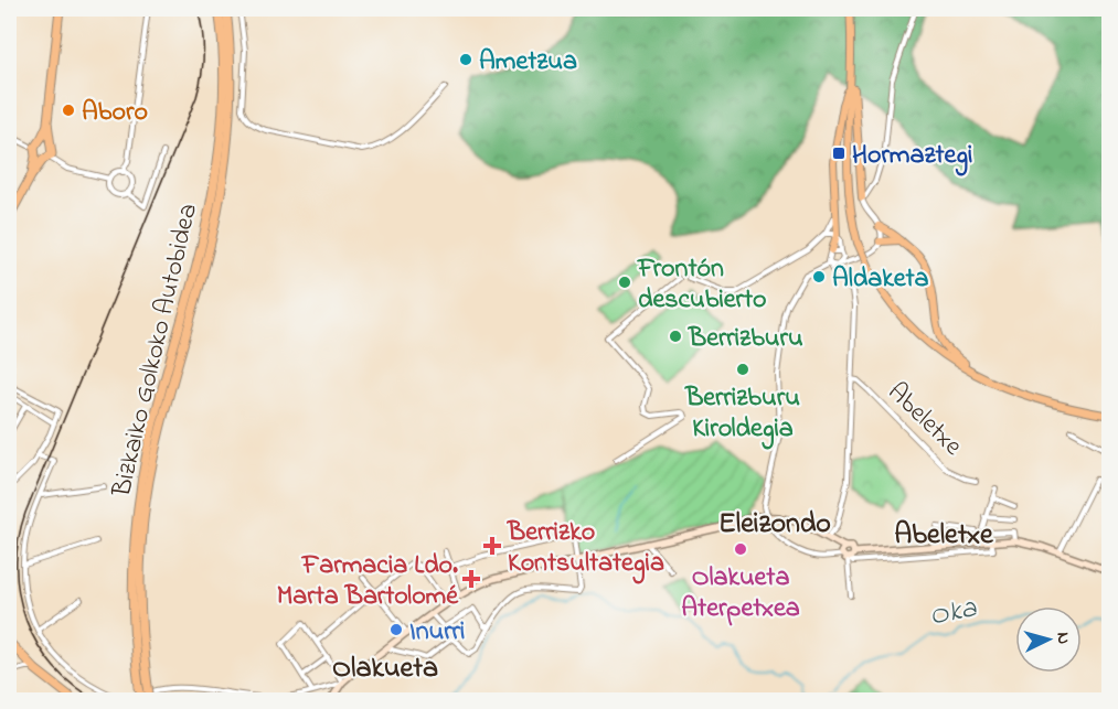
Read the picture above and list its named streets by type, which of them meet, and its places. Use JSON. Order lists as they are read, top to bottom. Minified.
{"streets":{"highway":["Bizkaiko Golkoko Autobidea"],"street":["Abeletxe"]},"districts":["Eleizondo","Abeletxe","Olakueta"],"water":["Oka"],"places":{"other":["Ametzua","Aboro","Aldaketa","Frontón descubierto","Berrizburu","Berrizburu Kiroldegia","Olakueta Aterpetxea","Inurri"],"transit":["Hormaztegi"],"health":["Berrizko Kontsultategia","Farmacia Ldo. Marta Bartolomé"]},"north":"right"}
